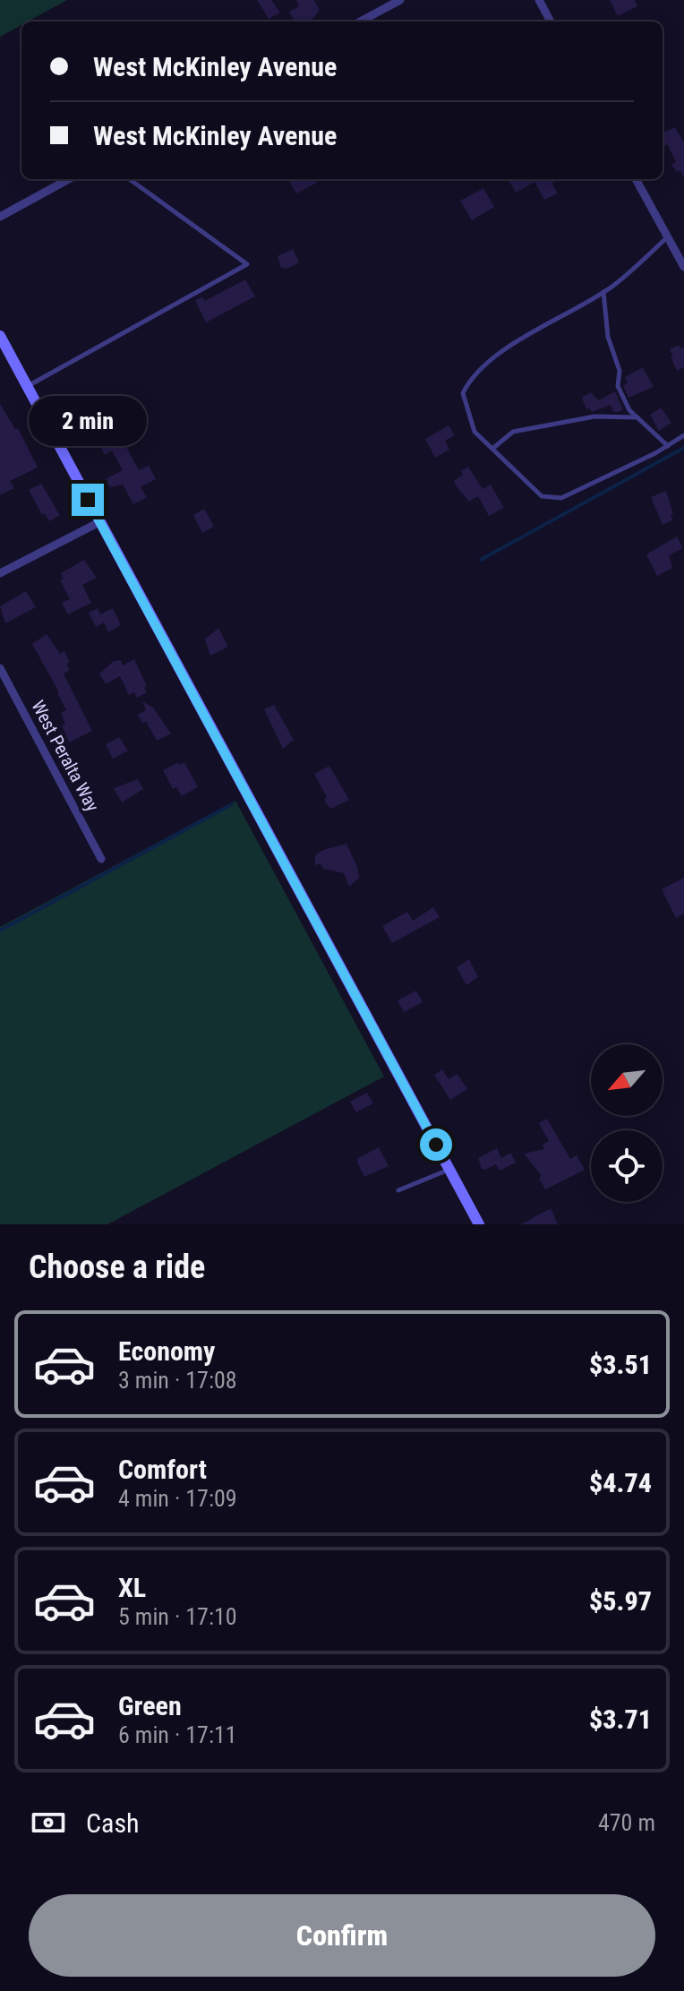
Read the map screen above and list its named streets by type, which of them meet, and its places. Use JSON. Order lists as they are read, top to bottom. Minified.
{"streets":{"street":["West Peralta Way"]},"north":"bottom left","page":{"banner":["West McKinley Avenue","West McKinley Avenue"],"bubble":"2 min","heading":"Choose a ride","list":[{"name":"Economy","note":"3 min · 17:08","value":"$3.51"},{"name":"Comfort","note":"4 min · 17:09","value":"$4.74"},{"name":"XL","note":"5 min · 17:10","value":"$5.97"},{"name":"Green","note":"6 min · 17:11","value":"$3.71"}],"pay":["Cash","470 m"],"buttons":"Confirm"}}
